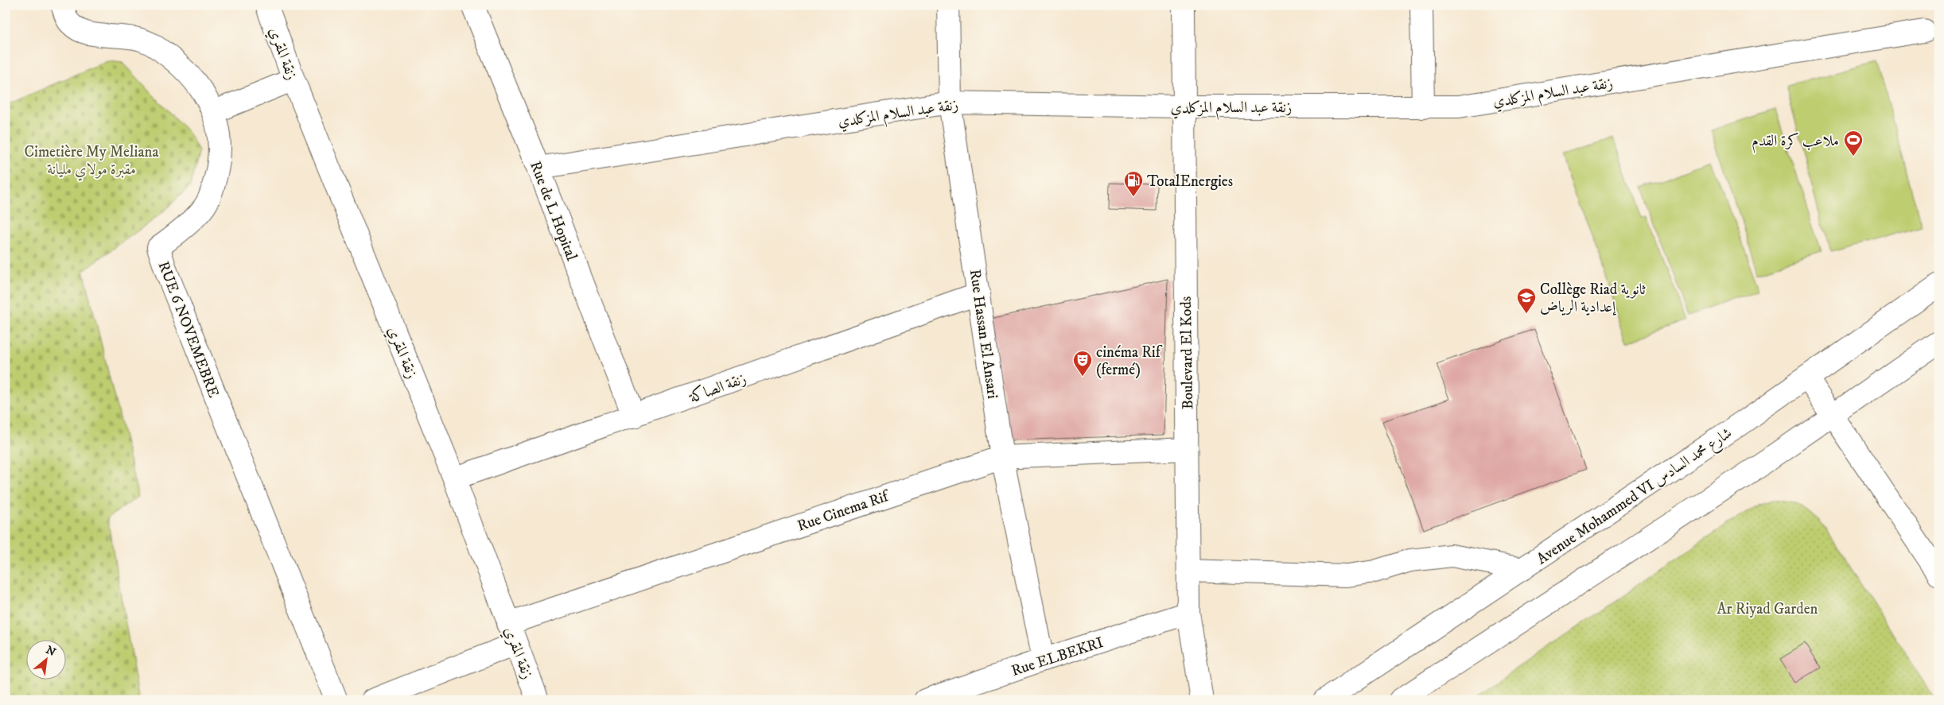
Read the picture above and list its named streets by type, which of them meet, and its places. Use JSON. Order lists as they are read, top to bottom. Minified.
{"streets":{"street":["زنقة المقري","زنقة عبد السلام المزكلدي","Rue de L Hopital","RUE 6 NOVEMEBRE","Rue Hassan El Ansari","Boulevard El Kods","زنقة الصاكة","Avenue Mohammed VI شارع محمد السادس","Rue Cinema Rif","Rue ELBEKRI"]},"crossings":[["زنقة المقري","زنقة الصاكة"],["زنقة المقري","Rue Cinema Rif"],["زنقة عبد السلام المزكلدي","Rue de L Hopital"],["زنقة عبد السلام المزكلدي","Rue Hassan El Ansari"],["زنقة عبد السلام المزكلدي","Boulevard El Kods"],["Rue de L Hopital","زنقة الصاكة"],["Rue Hassan El Ansari","زنقة الصاكة"],["Rue Hassan El Ansari","Rue Cinema Rif"],["Rue Hassan El Ansari","Rue ELBEKRI"],["Boulevard El Kods","Rue Cinema Rif"],["Boulevard El Kods","Rue ELBEKRI"]],"parks":["Cimetière My Meliana مقبرة مولاي مليانة","Ar Riyad Garden"],"places":{"sports":["ملاعب كرة القدم"],"fuel station":["TotalEnergies"],"school or university":["Collège Riad ثانوية إعدادية الرياض"],"theatre":["cinéma Rif (fermé)"]},"north":"top right"}
